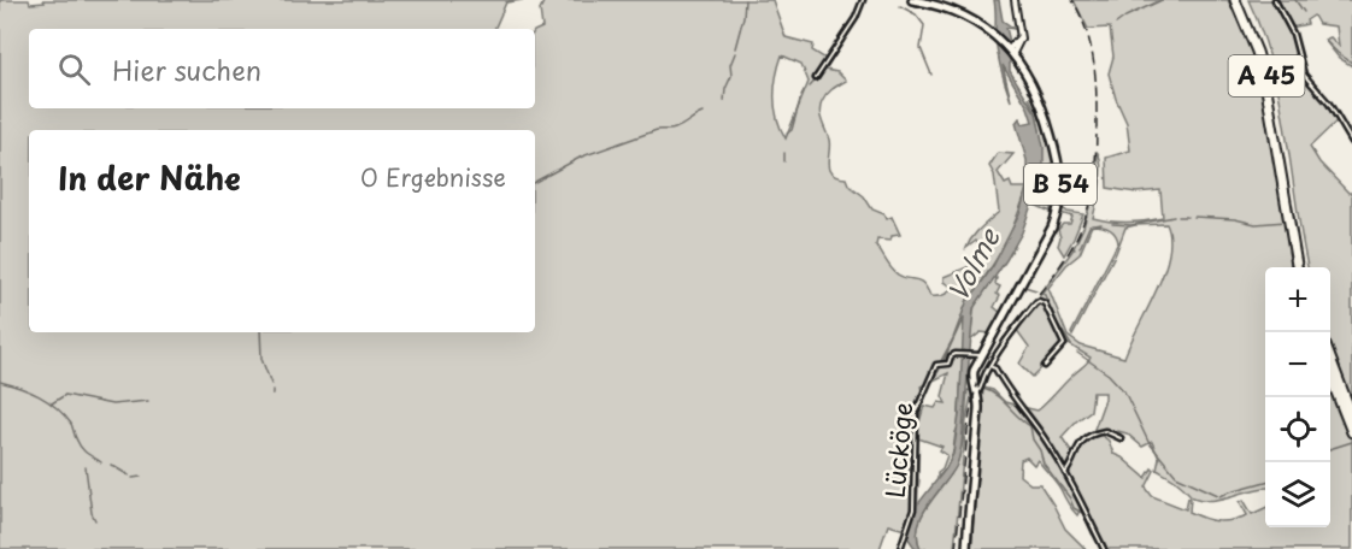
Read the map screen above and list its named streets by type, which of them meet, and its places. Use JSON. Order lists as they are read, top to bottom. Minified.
{"streets":{"highway":["A 45"],"main road":["B 54"],"street":["Lücköge"]},"crossings":[["B 54","Lücköge"]],"water":["Volme"],"page":{"search":"Hier suchen","heading":["In der Nähe","0 Ergebnisse"],"map_buttons":["+","−"]}}
